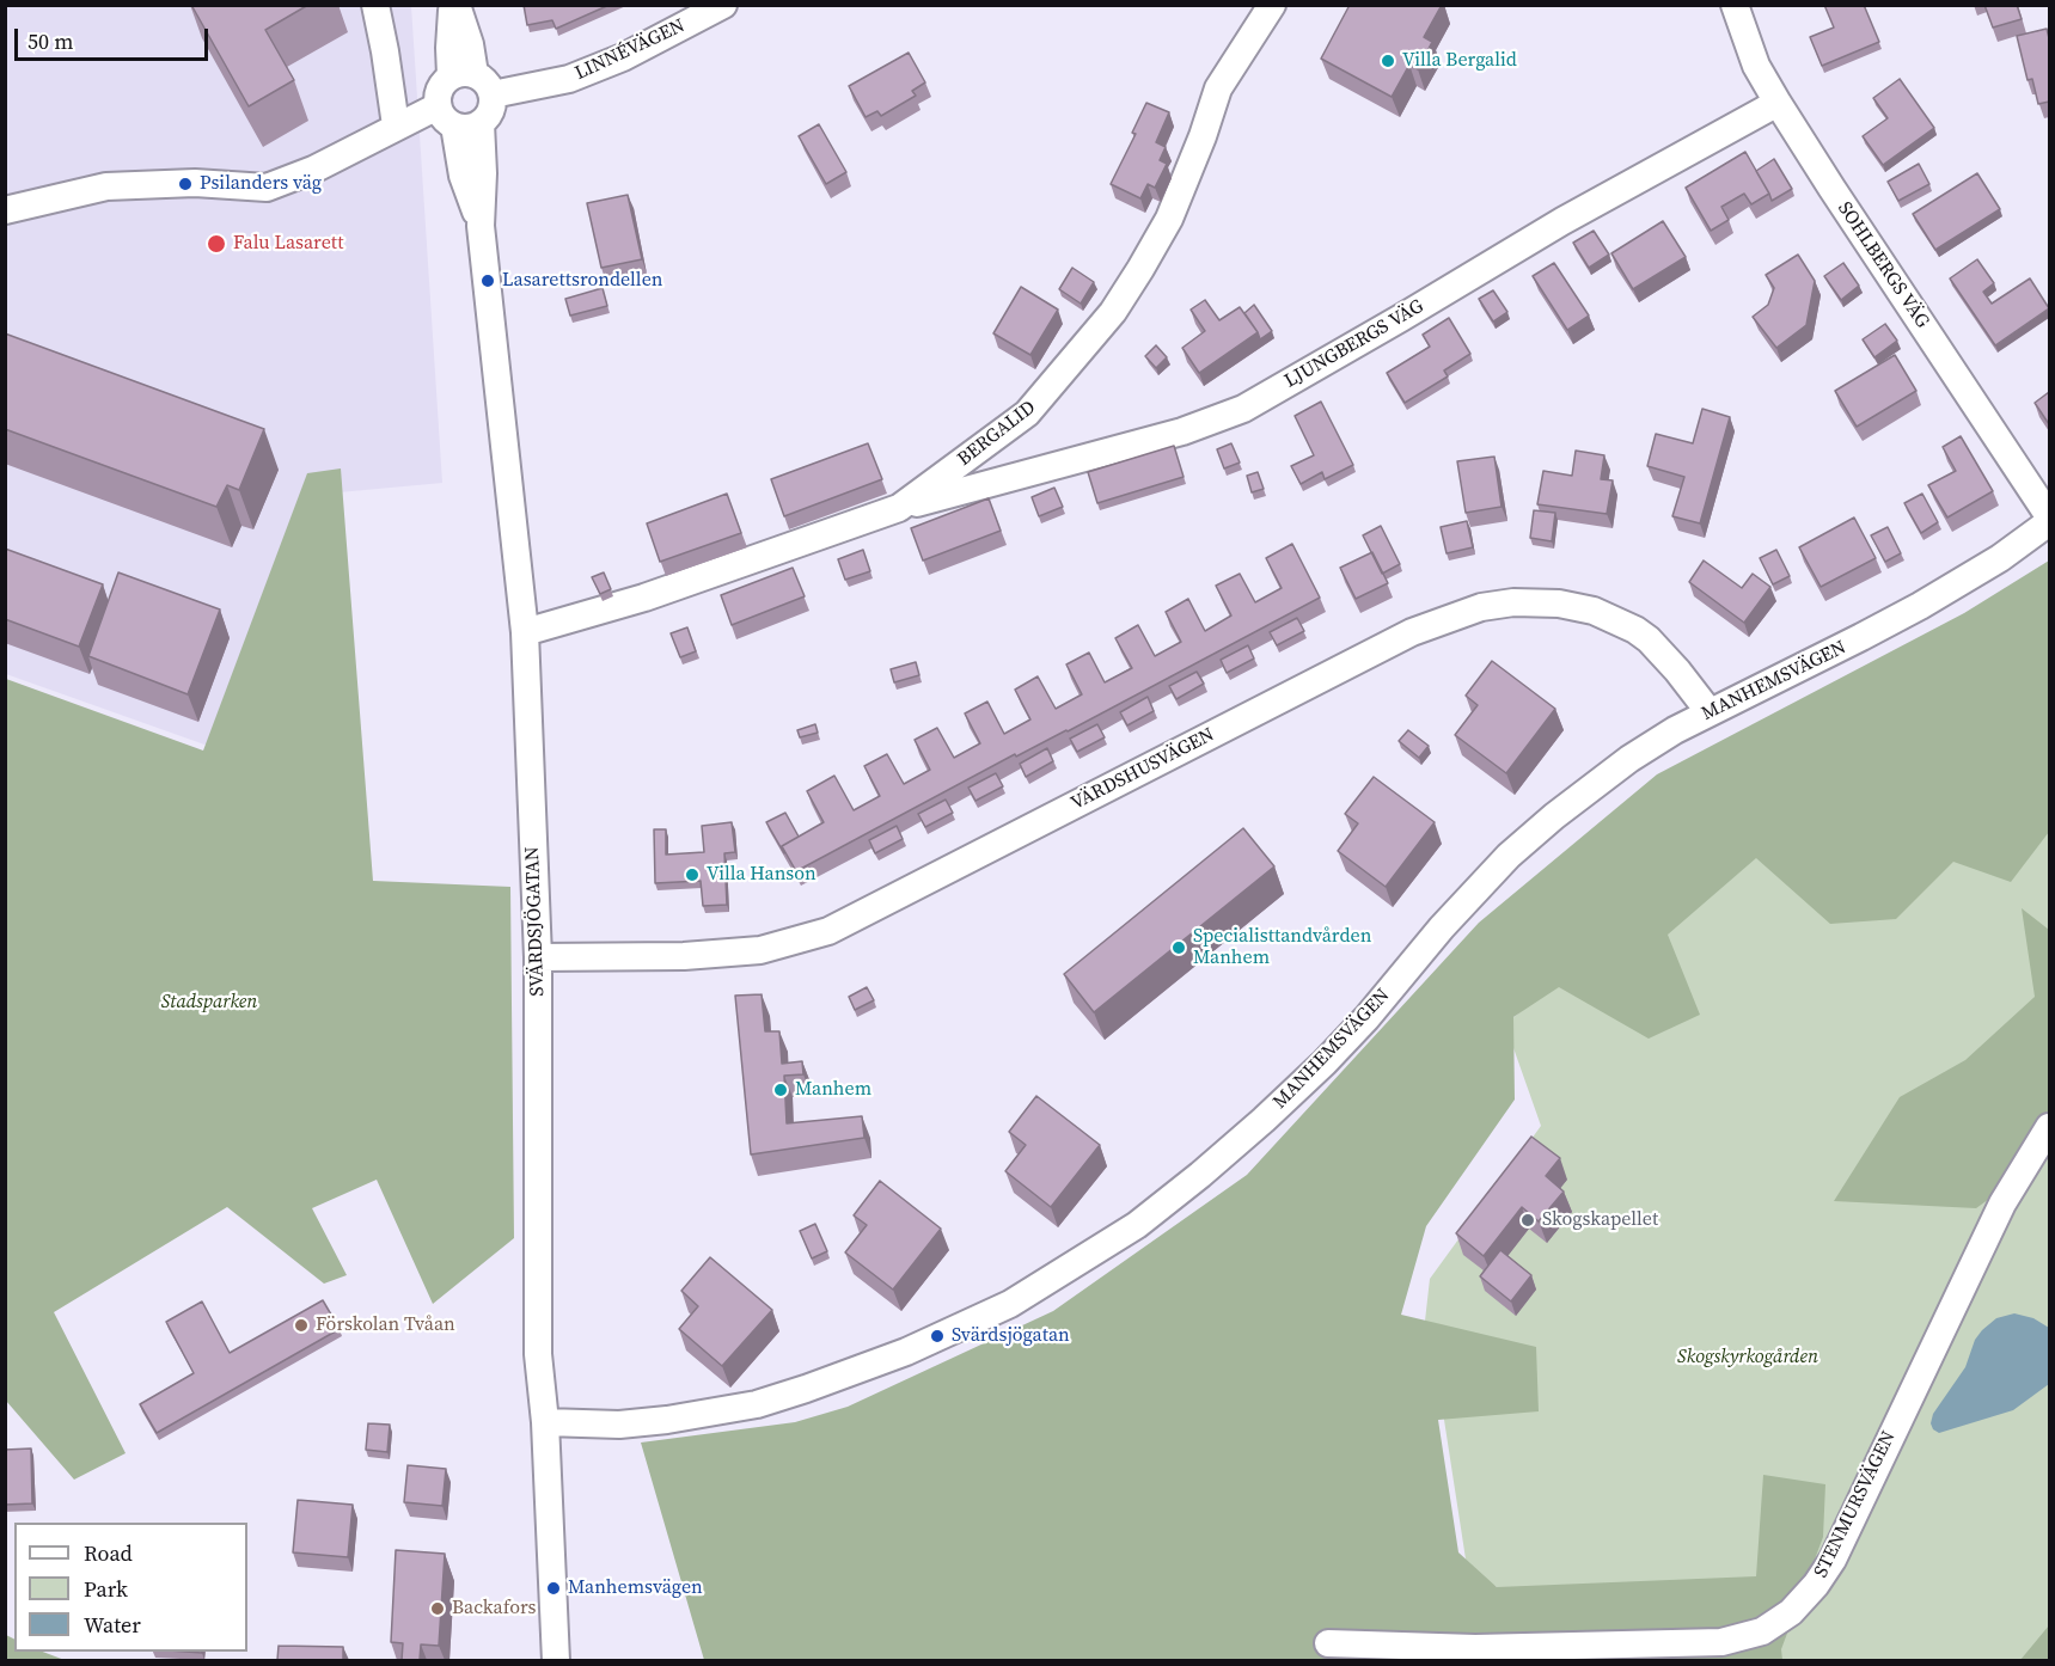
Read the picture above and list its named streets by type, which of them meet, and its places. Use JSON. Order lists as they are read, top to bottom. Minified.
{"streets":{"street":["LINNÉVÄGEN","SOHLBERGS VÄG","LJUNGBERGS VÄG","BERGALID","MANHEMSVÄGEN","VÄRDSHUSVÄGEN","SVÄRDSJÖGATAN","STENMURSVÄGEN"]},"crossings":[["LINNÉVÄGEN","SVÄRDSJÖGATAN"],["SOHLBERGS VÄG","LJUNGBERGS VÄG"],["LJUNGBERGS VÄG","BERGALID"],["BERGALID","SVÄRDSJÖGATAN"],["MANHEMSVÄGEN","VÄRDSHUSVÄGEN"],["MANHEMSVÄGEN","SVÄRDSJÖGATAN"],["VÄRDSHUSVÄGEN","SVÄRDSJÖGATAN"]],"parks":["Stadsparken","Skogskyrkogården"],"places":["Villa Bergalid","Psilanders väg","Falu Lasarett","Lasarettsrondellen","Villa Hanson","Specialisttandvården Manhem","Manhem","Skogskapellet","Förskolan Tvåan","Svärdsjögatan","Manhemsvägen","Backafors"],"legend":["Road","Park","Water"],"scale_bar":"50 m"}
